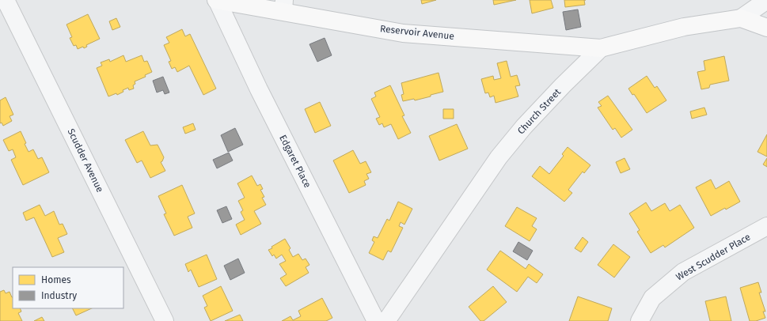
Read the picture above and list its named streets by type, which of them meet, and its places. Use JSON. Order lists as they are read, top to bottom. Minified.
{"streets":{"main road":["Reservoir Avenue","Church Street"],"street":["Scudder Avenue","Edgaret Place","West Scudder Place"]},"crossings":[["Reservoir Avenue","Church Street"],["Reservoir Avenue","Edgaret Place"]],"legend":["Homes","Industry"]}
